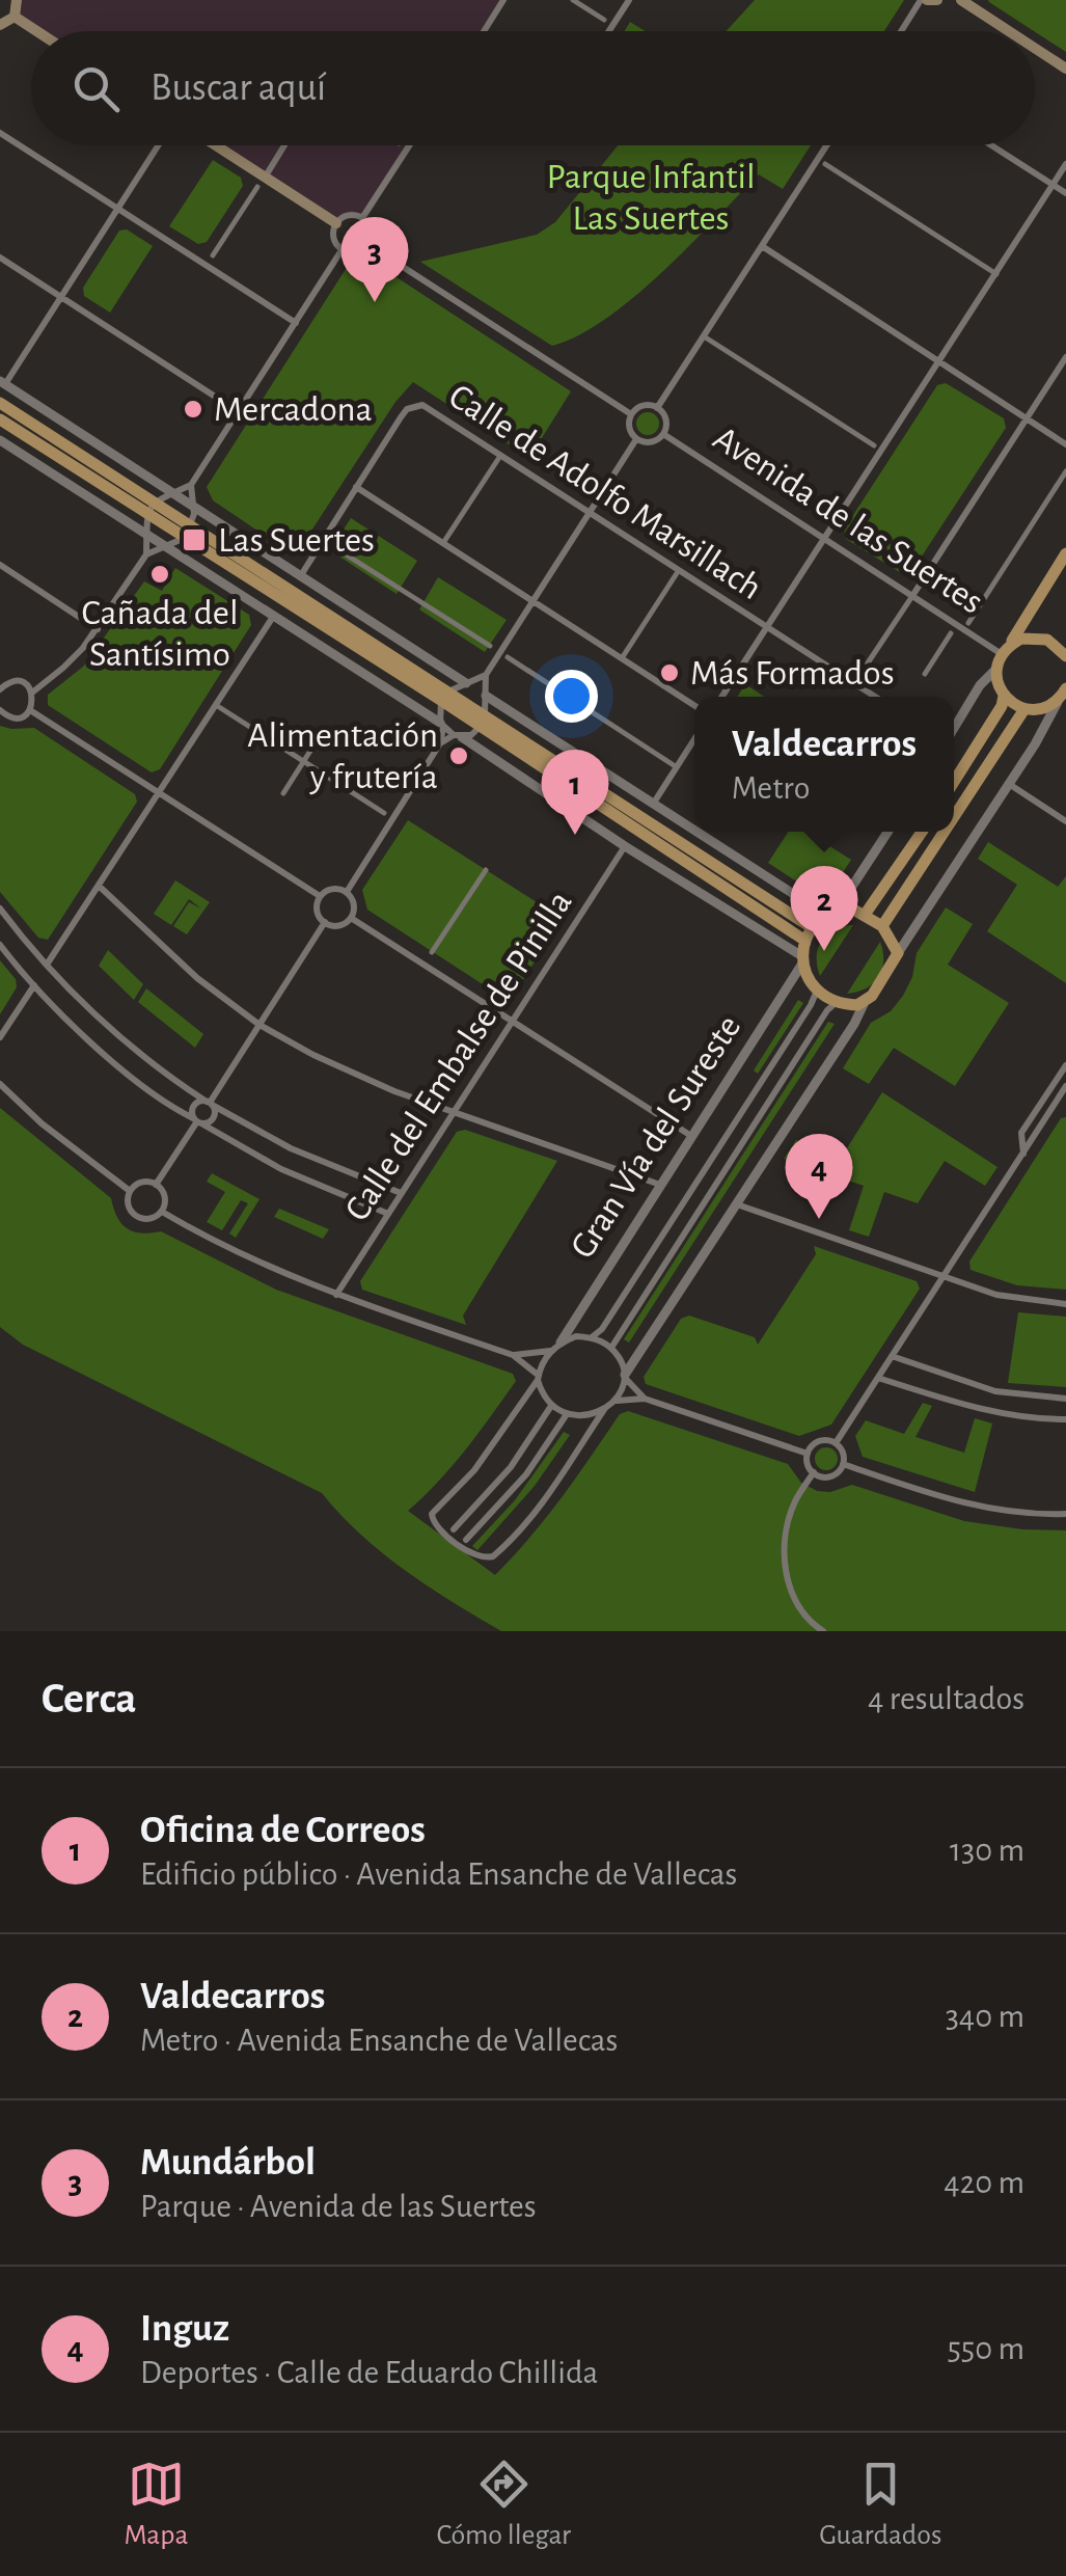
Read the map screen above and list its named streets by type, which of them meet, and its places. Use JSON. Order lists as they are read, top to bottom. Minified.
{"streets":{"street":["Calle de Adolfo Marsillach","Avenida de las Suertes","Calle del Embalse de Pinilla","Gran Vía del Sureste"]},"parks":["Parque Infantil Las Suertes"],"places":{"other":["Mercadona","Cañada del Santísimo","Más Formados","Alimentación y frutería"],"transit":["Las Suertes"]},"page":{"search":"Buscar aquí","pins":["3","1","2","4"],"popup":["Valdecarros","Metro"],"heading":["Cerca","4 resultados"],"list":[{"mark":"1","name":"Oficina de Correos","note":"Edificio público · Avenida Ensanche de Vallecas","value":"130 m"},{"mark":"2","name":"Valdecarros","note":"Metro · Avenida Ensanche de Vallecas","value":"340 m"},{"mark":"3","name":"Mundárbol","note":"Parque · Avenida de las Suertes","value":"420 m"},{"mark":"4","name":"Inguz","note":"Deportes · Calle de Eduardo Chillida","value":"550 m"}],"nav":["Mapa","Cómo llegar","Guardados"]}}
